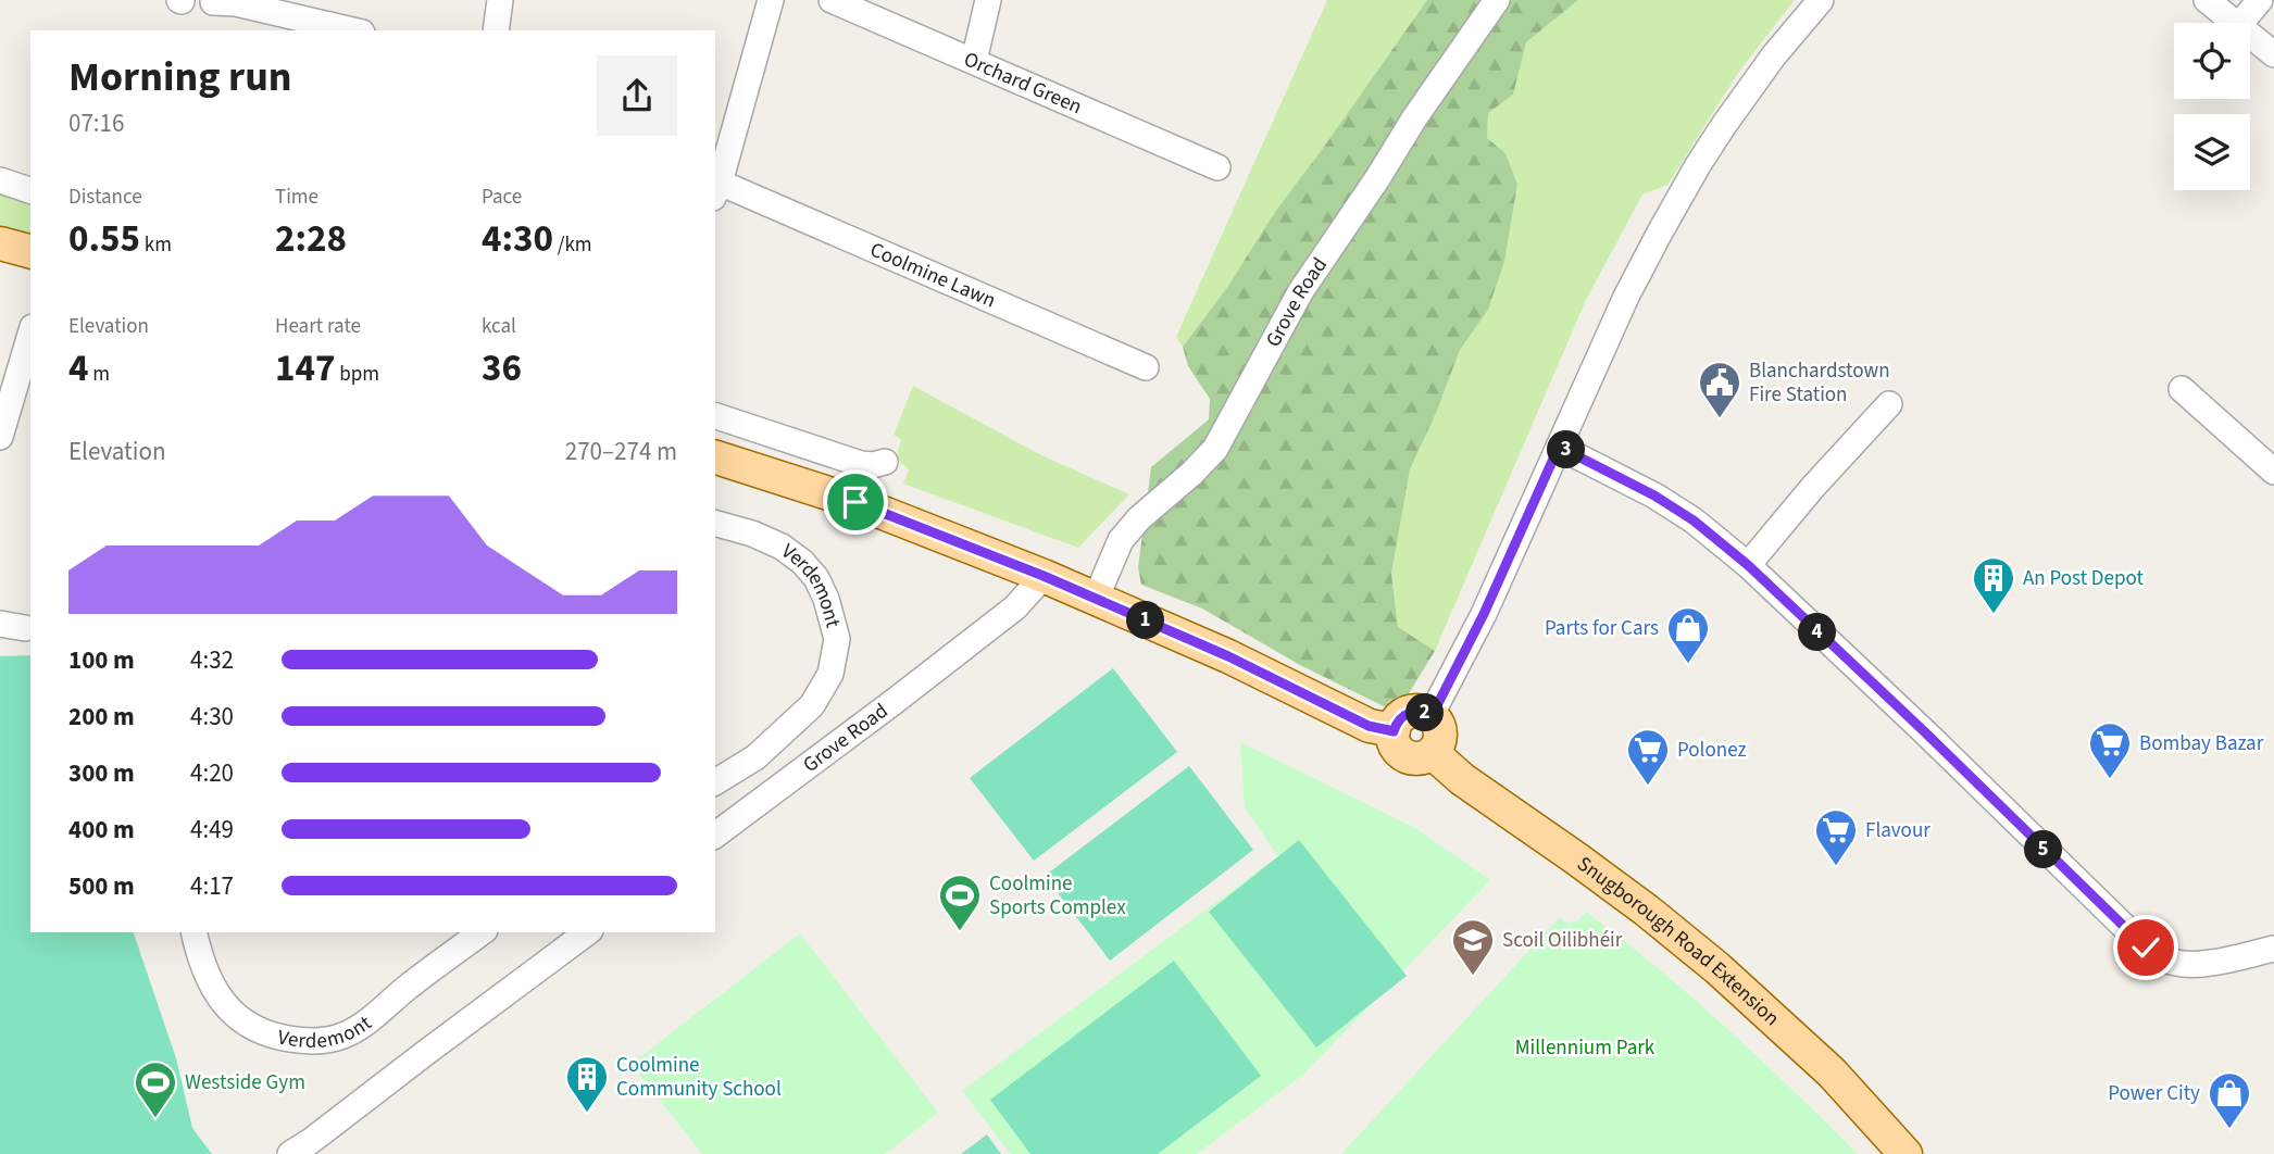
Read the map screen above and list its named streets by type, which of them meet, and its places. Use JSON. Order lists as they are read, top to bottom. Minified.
{"streets":{"main road":["Snugborough Road Extension"],"street":["Orchard Green","Coolmine Lawn","Grove Road","Verdemont"]},"parks":["Millennium Park"],"places":{"public building":["Blanchardstown Fire Station"],"building":["An Post Depot","Coolmine Community School"],"shop":["Parts for Cars","Power City"],"supermarket":["Bombay Bazar","Polonez","Flavour"],"sports":["Coolmine Sports Complex","Westside Gym"],"school or university":["Scoil Oilibhéir"]},"page":{"heading":["Morning run","07:16"],"stats":[["Distance","0.55 km"],["Time","2:28"],["Pace","4:30 /km"],["Elevation","4 m"],["Heart rate","147 bpm"],["kcal","36"]],"chart":["Elevation","270–274 m"],"pins":["3","1","4","2","5"],"list":[{"name":"100 m","note":"4:32"},{"name":"200 m","note":"4:30"},{"name":"300 m","note":"4:20"},{"name":"400 m","note":"4:49"},{"name":"500 m","note":"4:17"}]}}
